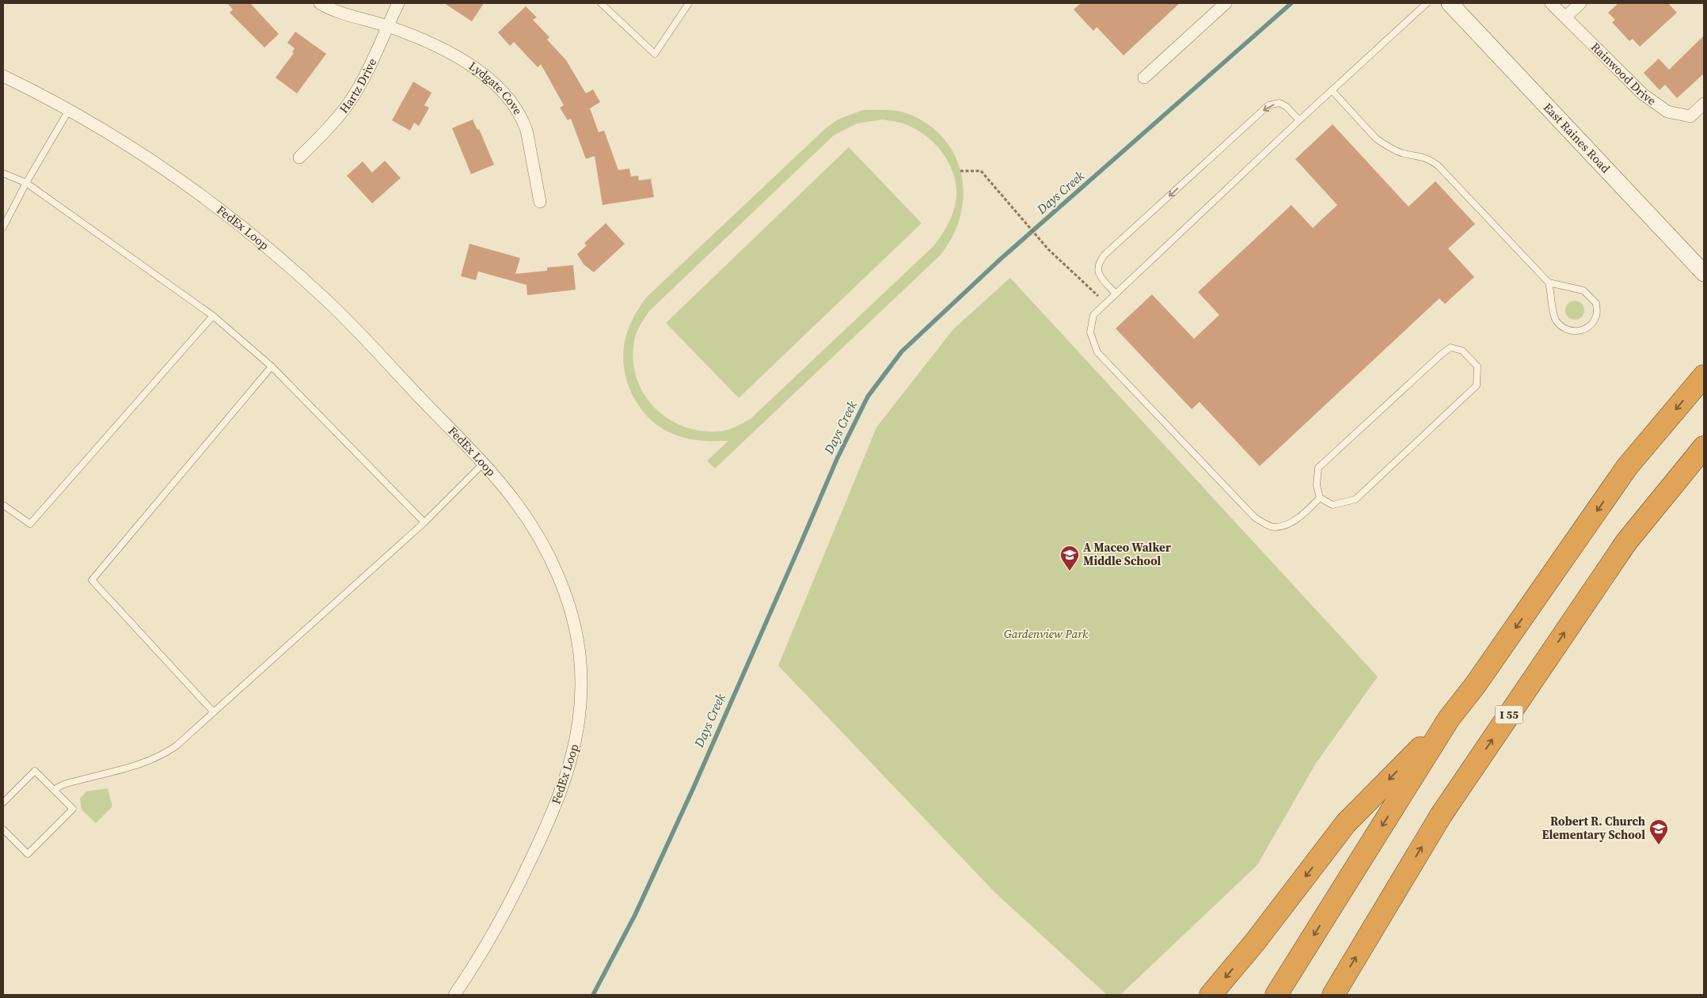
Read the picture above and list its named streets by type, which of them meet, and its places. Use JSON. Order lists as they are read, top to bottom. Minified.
{"streets":{"highway":["I 55"],"main road":["East Raines Road"],"street":["Rainwood Drive","Hartz Drive","Lydgate Cove","FedEx Loop"]},"crossings":[["Hartz Drive","Lydgate Cove"]],"water":["Days Creek"],"parks":["Gardenview Park"],"places":{"school or university":["A Maceo Walker Middle School","Robert R. Church Elementary School"]}}
